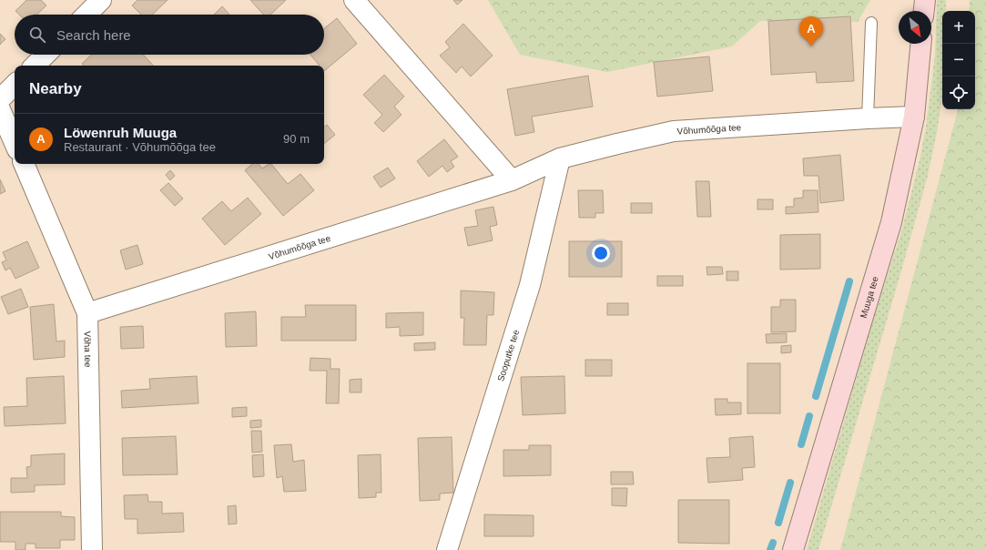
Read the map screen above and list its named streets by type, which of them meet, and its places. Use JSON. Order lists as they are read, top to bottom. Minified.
{"streets":{"main road":["Muuga tee"],"street":["Võhumõõga tee","Võha tee","Sooputke tee"]},"crossings":[["Võhumõõga tee","Muuga tee"],["Võhumõõga tee","Võha tee"],["Võhumõõga tee","Sooputke tee"]],"north":"bottom right","page":{"map_buttons":["+","−"],"search":"Search here","pins":"A","heading":"Nearby","list":[{"mark":"A","name":"Löwenruh Muuga","note":"Restaurant · Võhumõõga tee","value":"90 m"}]}}
